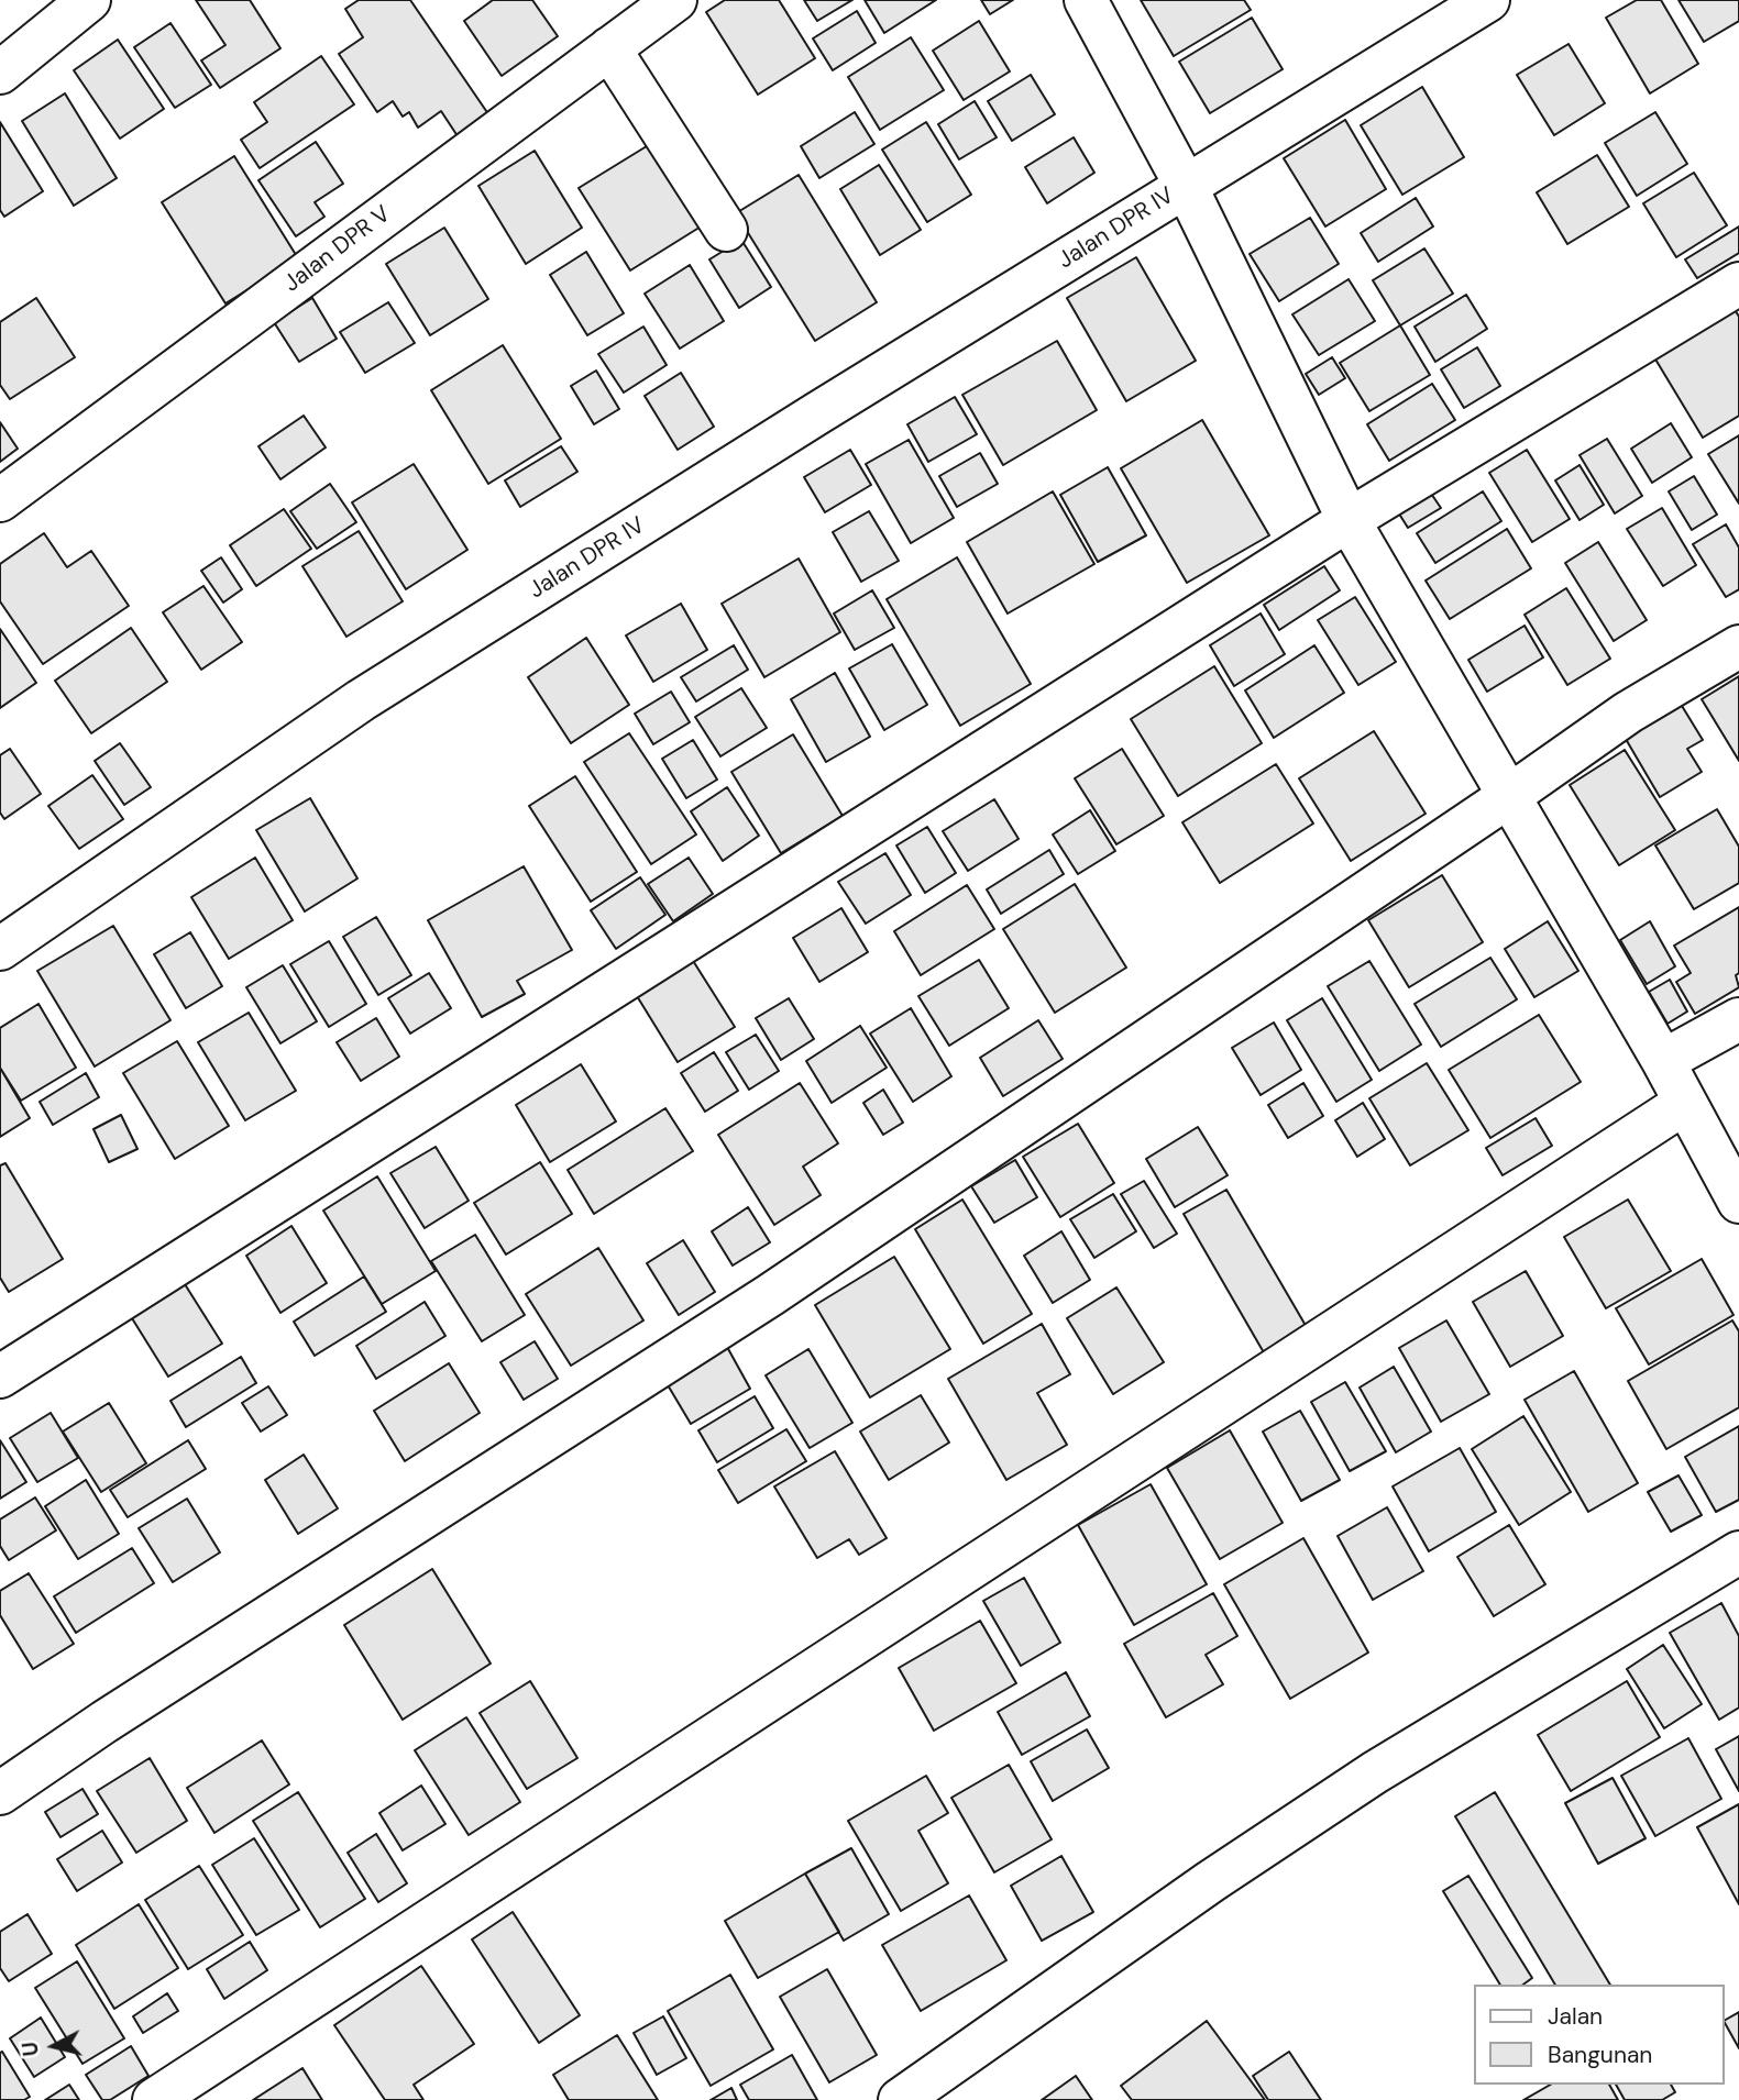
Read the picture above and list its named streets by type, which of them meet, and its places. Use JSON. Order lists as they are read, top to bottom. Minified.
{"streets":{"street":["Jalan DPR IV","Jalan DPR V"]},"legend":["Jalan","Bangunan"],"north":"left"}
